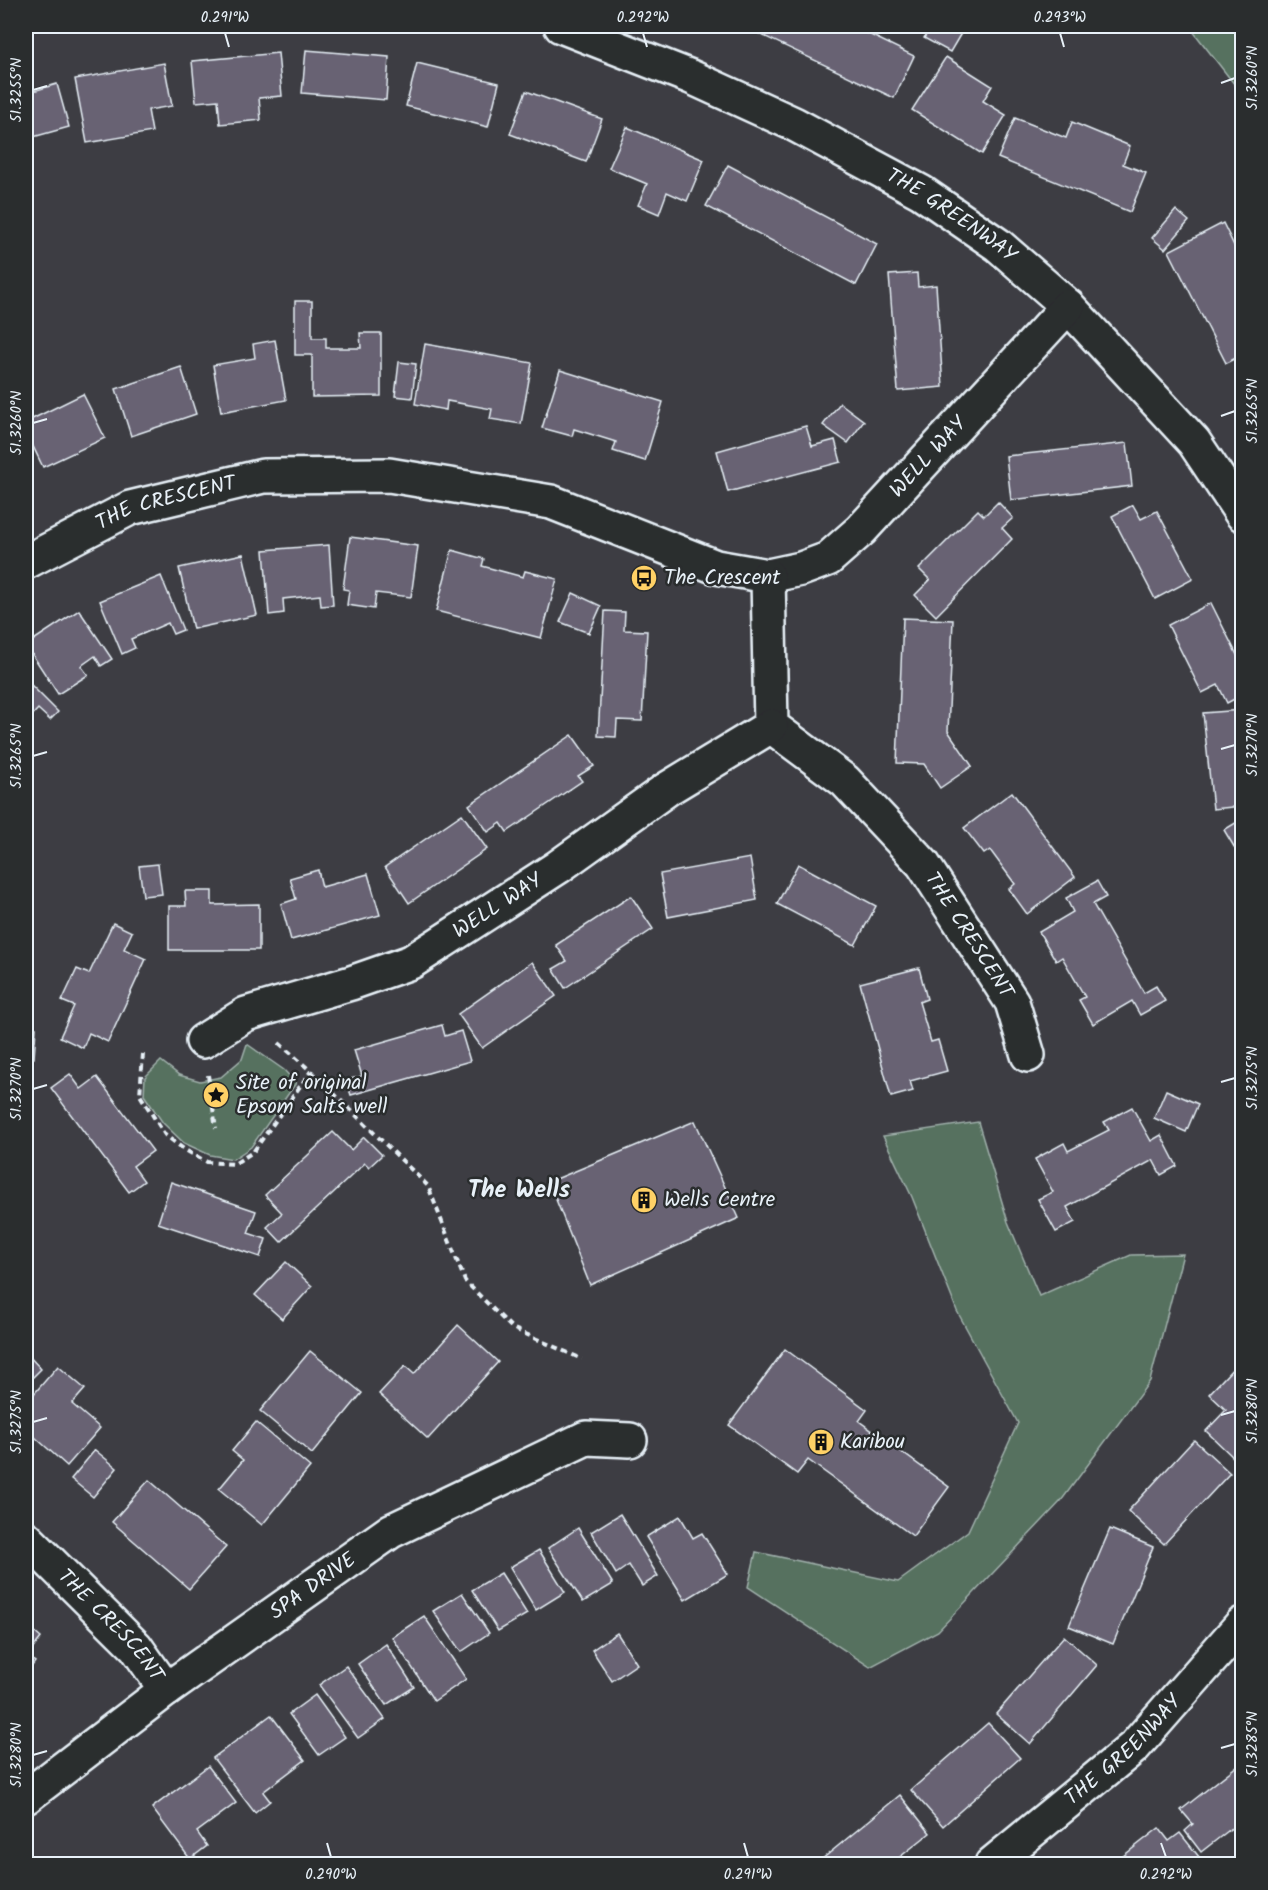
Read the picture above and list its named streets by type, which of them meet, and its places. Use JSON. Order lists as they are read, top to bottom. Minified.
{"streets":{"street":["THE GREENWAY","WELL WAY","THE CRESCENT","SPA DRIVE"]},"crossings":[["THE GREENWAY","WELL WAY"],["WELL WAY","THE CRESCENT"],["THE CRESCENT","SPA DRIVE"]],"districts":["The Wells"],"places":{"bus stop":["The Crescent"],"place":["Site of original Epsom Salts well"],"building":["Wells Centre","Karibou"]},"coordinates":["0.291°W","0.292°W","0.293°W","51.3260°N","51.3255°N","51.3265°N","51.3270°N","51.3275°N","51.3280°N","51.3285°N","0.290°W"]}
